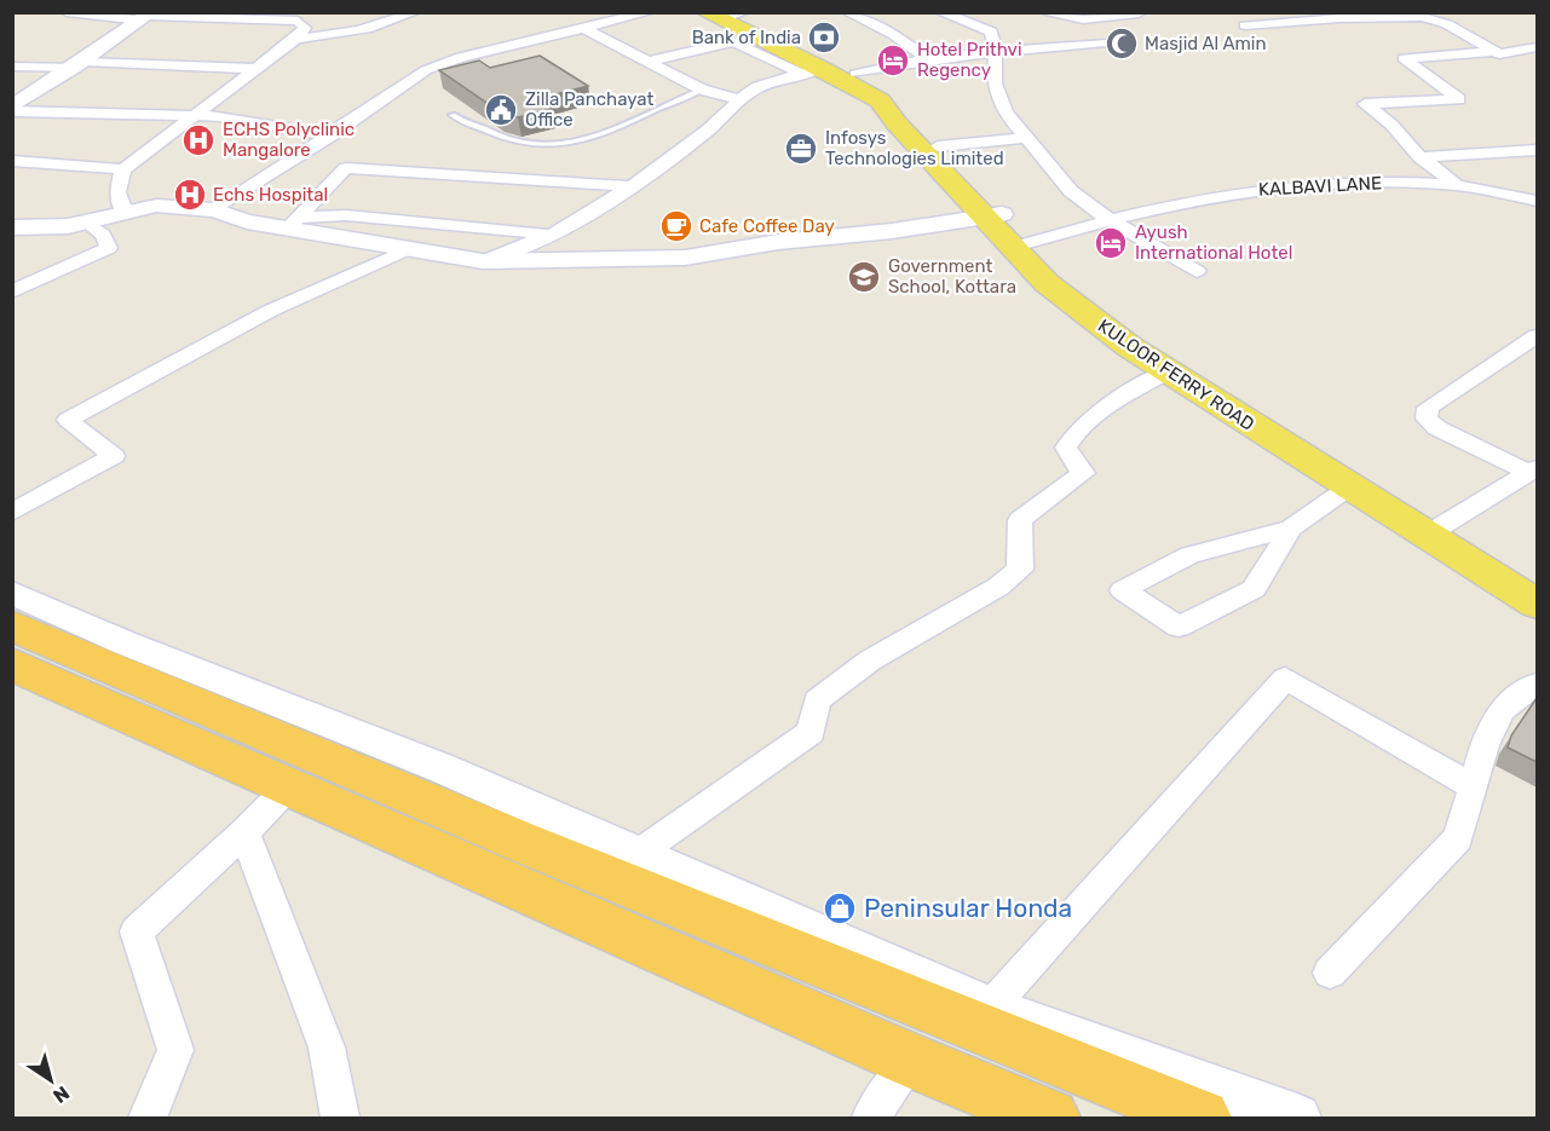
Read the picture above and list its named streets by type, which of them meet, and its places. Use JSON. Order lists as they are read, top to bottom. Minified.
{"streets":{"main road":["KULOOR FERRY ROAD"],"street":["KALBAVI LANE"]},"crossings":[["KALBAVI LANE","KULOOR FERRY ROAD"]],"places":{"bank":["Bank of India"],"mosque":["Masjid Al Amin"],"hotel":["Hotel Prithvi Regency","Ayush International Hotel"],"public building":["Zilla Panchayat Office"],"hospital":["ECHS Polyclinic Mangalore","Echs Hospital"],"office":["Infosys Technologies Limited"],"cafe":["Cafe Coffee Day"],"school or university":["Government School, Kottara"],"shop":["Peninsular Honda"]},"north":"bottom right"}
